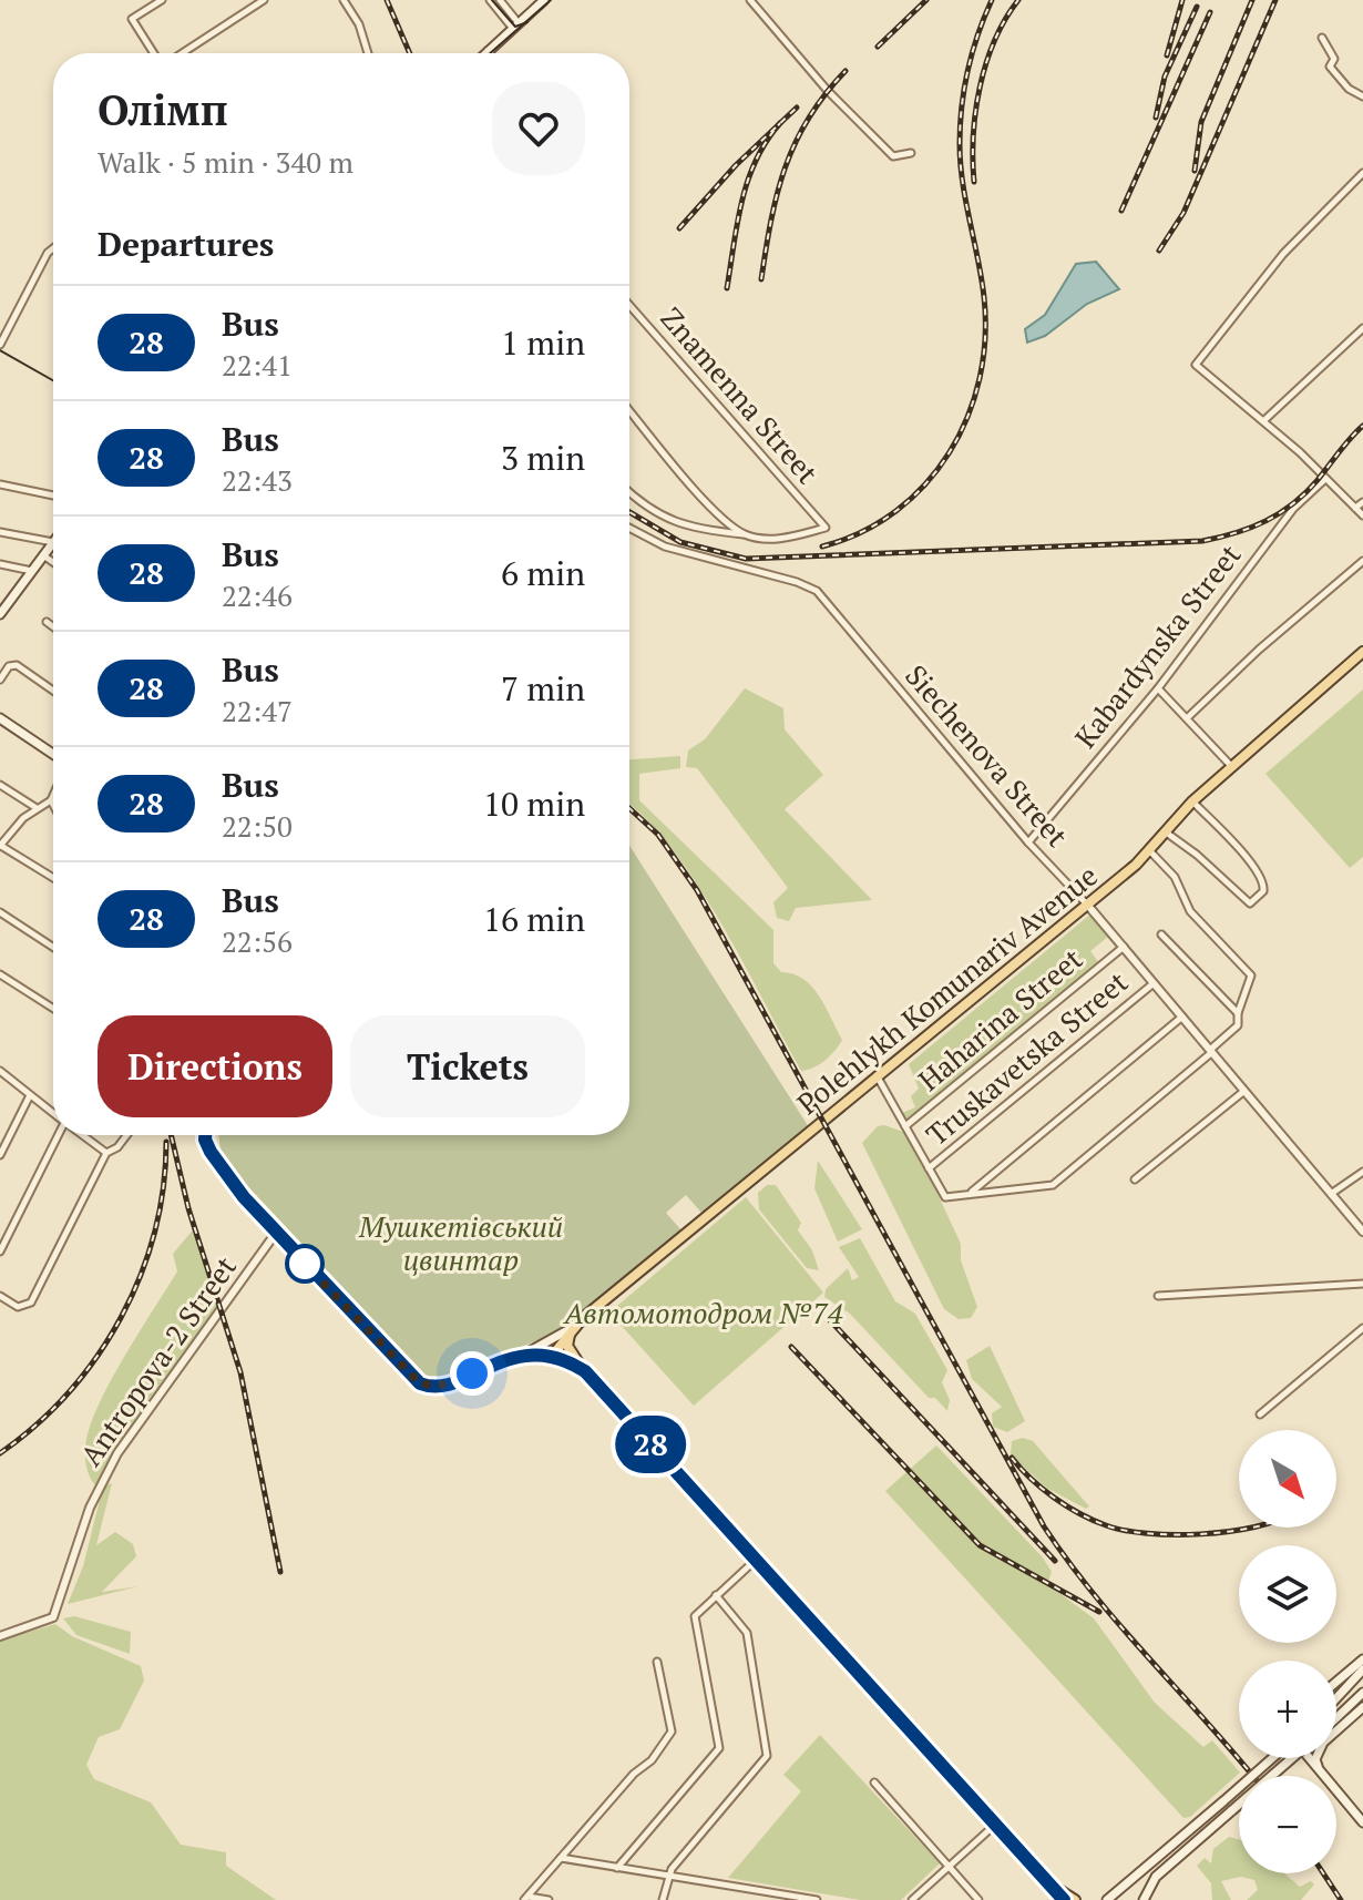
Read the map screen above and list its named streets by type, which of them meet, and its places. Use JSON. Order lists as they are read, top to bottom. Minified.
{"streets":{"main road":["Polehlykh Komunariv Avenue"],"street":["Znamenna Street","Kabardynska Street","Siechenova Street","Haharina Street","Truskavetska Street","Antropova-2 Street"]},"crossings":[["Kabardynska Street","Siechenova Street"],["Siechenova Street","Polehlykh Komunariv Avenue"],["Siechenova Street","Haharina Street"],["Siechenova Street","Truskavetska Street"]],"parks":["Мушкетівський цвинтар","Автомотодром №74"],"lines":["bus line 28"],"north":"bottom right","page":{"on_map":"28","heading":[["Олімп","Walk · 5 min · 340 m"],"Departures"],"list":[{"mark":"28","name":"Bus","note":"22:41","value":"1 min"},{"mark":"28","name":"Bus","note":"22:43","value":"3 min"},{"mark":"28","name":"Bus","note":"22:46","value":"6 min"},{"mark":"28","name":"Bus","note":"22:47","value":"7 min"},{"mark":"28","name":"Bus","note":"22:50","value":"10 min"},{"mark":"28","name":"Bus","note":"22:56","value":"16 min"}],"buttons":["Directions","Tickets"],"map_buttons":["+","−"]}}
